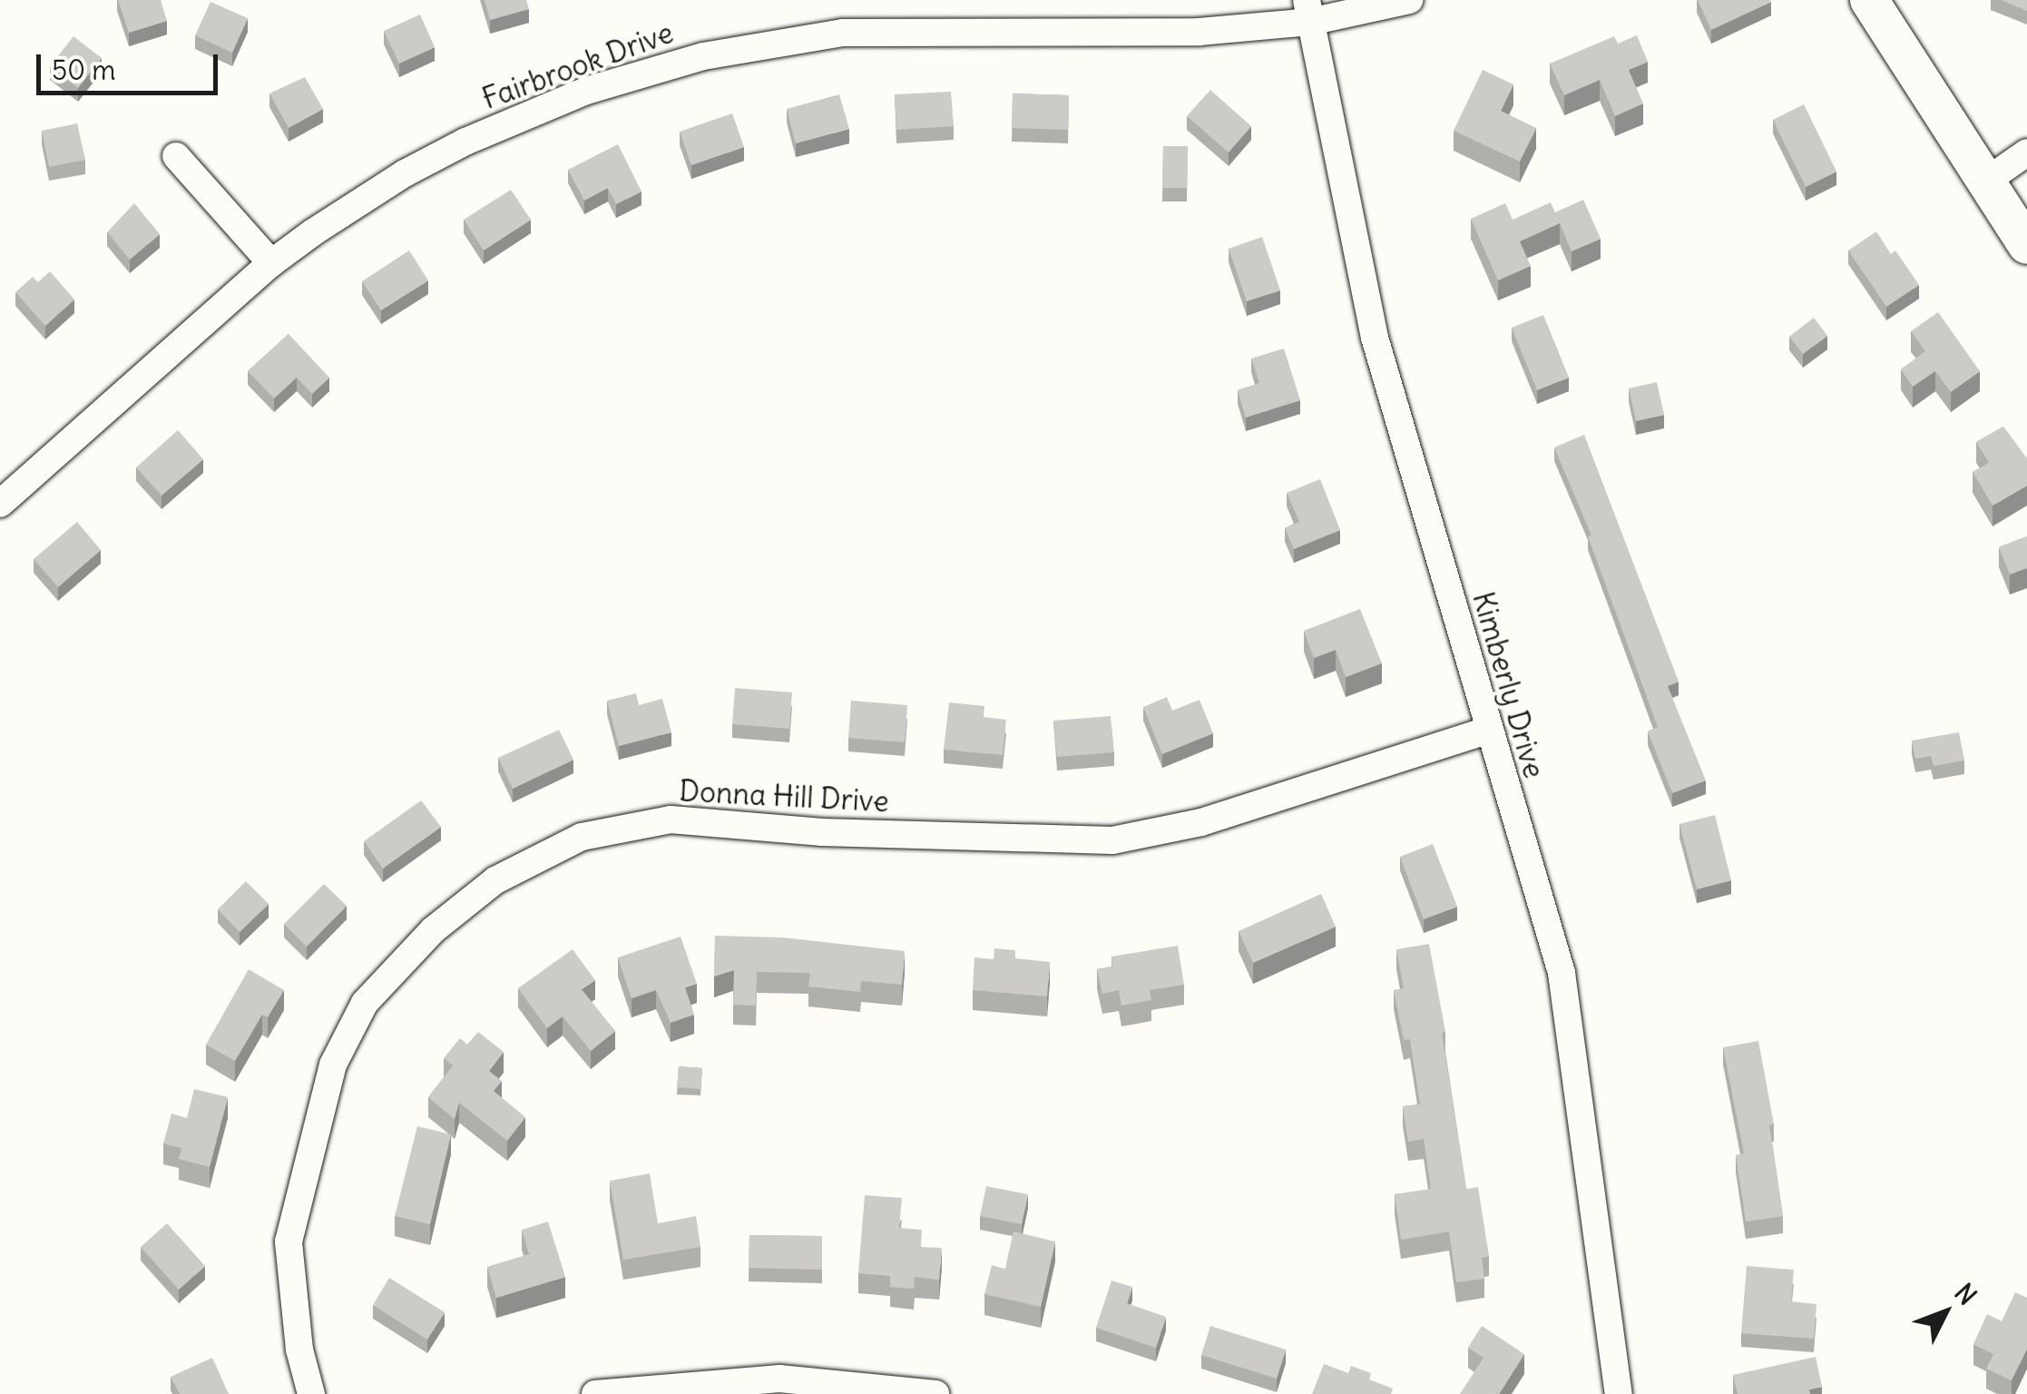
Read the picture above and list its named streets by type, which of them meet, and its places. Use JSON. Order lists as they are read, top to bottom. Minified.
{"streets":{"street":["Fairbrook Drive","Kimberly Drive","Donna Hill Drive"]},"crossings":[["Fairbrook Drive","Kimberly Drive"],["Kimberly Drive","Donna Hill Drive"]],"scale_bar":"50 m","north":"top right"}
